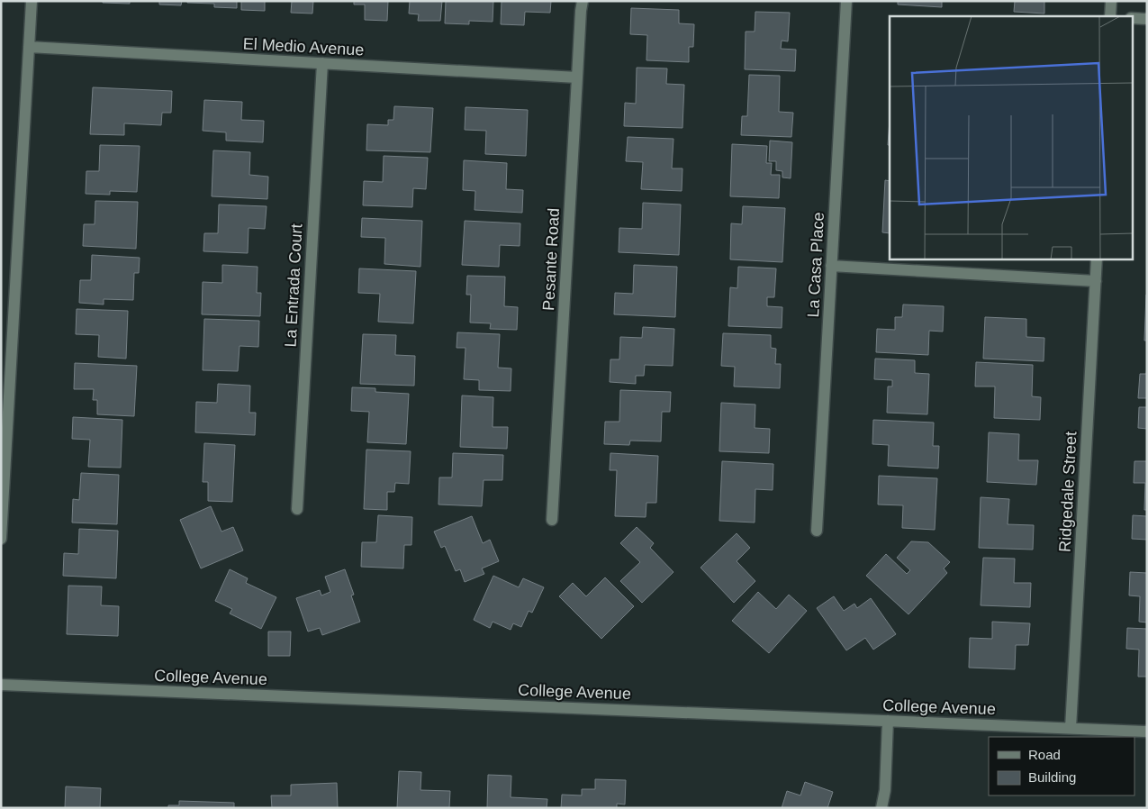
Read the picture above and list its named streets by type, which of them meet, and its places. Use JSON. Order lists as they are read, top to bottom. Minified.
{"streets":{"street":["El Medio Avenue","Pesante Road","La Casa Place","La Entrada Court","Ridgedale Street","College Avenue"]},"crossings":[["El Medio Avenue","Pesante Road"],["El Medio Avenue","La Entrada Court"],["Ridgedale Street","College Avenue"]],"legend":["Road","Building"]}
